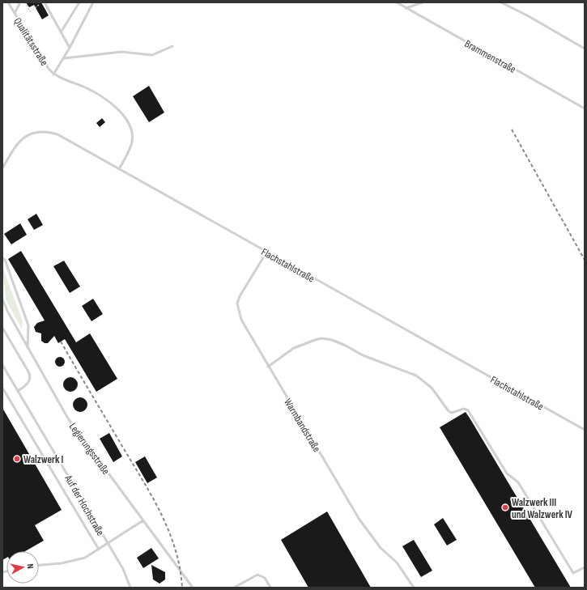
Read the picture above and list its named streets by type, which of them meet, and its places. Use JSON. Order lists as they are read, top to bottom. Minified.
{"streets":{"lane":["Qualitätsstraße","Brammenstraße","Flachstahlstraße","Warmbandstraße","Legierungsstraße","Auf der Hochstraße"]},"crossings":[["Qualitätsstraße","Flachstahlstraße"],["Flachstahlstraße","Warmbandstraße"]],"places":["Walzwerk I","Walzwerk III und Walzwerk IV"],"north":"right"}
